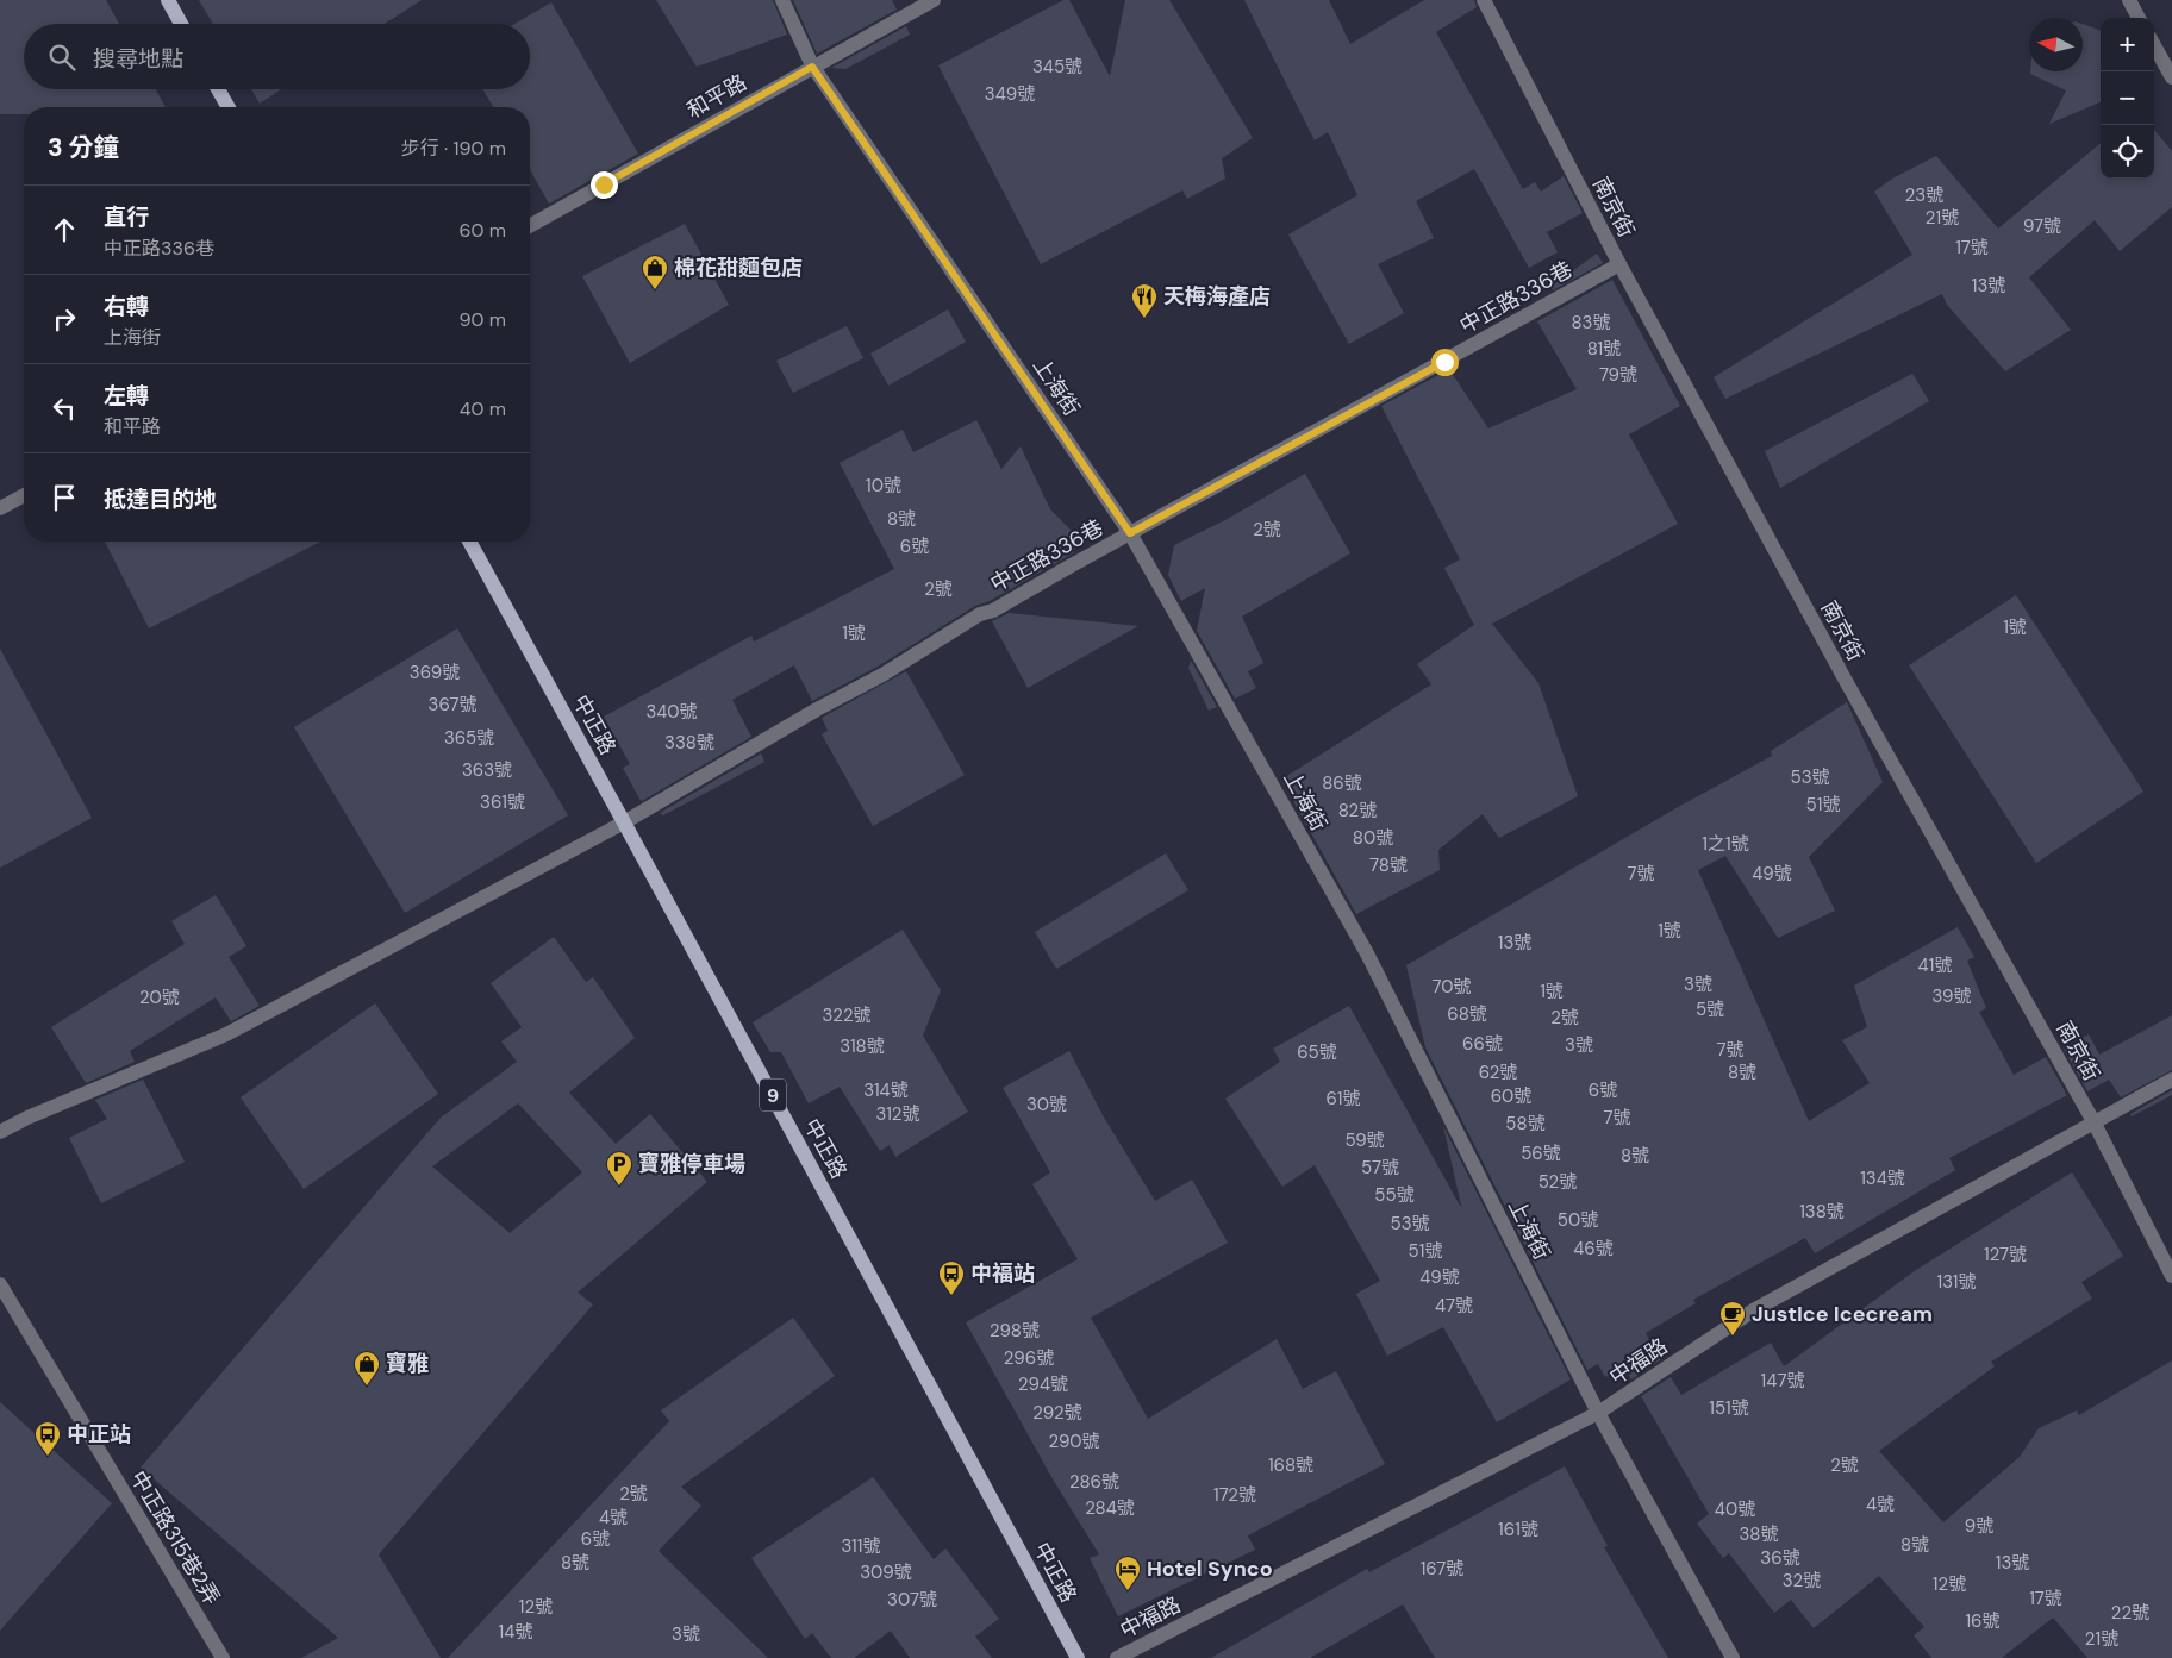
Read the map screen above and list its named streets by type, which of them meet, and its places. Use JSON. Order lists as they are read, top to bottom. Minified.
{"streets":{"main road":["中正路","9"],"street":["和平路","南京街","中正路336巷","上海街","中福路","中正路315巷2弄"]},"crossings":[["和平路","上海街"],["南京街","中正路336巷"],["南京街","中福路"],["中正路336巷","上海街"],["中正路336巷","中正路"],["上海街","中福路"]],"places":{"shop":["棉花甜麵包店","寶雅"],"restaurant":["天梅海產店"],"parking":["寶雅停車場"],"bus stop":["中福站","中正站"],"cafe":["JustIce Icecream"],"hotel":["Hotel Synco"]},"house_numbers":["345號","349號","23號","21號","97號","17號","13號","83號","81號","79號","10號","8號","2號","6號","2號","1號","1號","369號","367號","340號","365號","338號","363號","53號","86號","361號","51號","82號","80號","1之1號","78號","7號","49號","1號","13號","41號","3號","70號","1號","39號","20號","5號","68號","322號","2號","66號","3號","318號","7號","65號","62號","8號","314號","6號","60號","61號","30號","312號","7號","58號","59號","56號","8號","57號","134號","52號","55號","138號","50號","53號","46號","51號","127號","49號","131號","47號","298號","296號","147號","294號","151號","292號","290號","168號","2號","286號","2號","172號","4號","284號","40號","4號","9號","161號","38號","6號","8號","311號","36號","8號","13號","167號","309號","32號","12號","17號","307號","12號","22號","16號","14號","3號","21號"],"north":"left","page":{"map_buttons":["+","−"],"search":"搜尋地點","heading":["3 分鐘","步行 · 190 m"],"list":[["直行","中正路336巷","60 m"],["右轉","上海街","90 m"],["左轉","和平路","40 m"],"抵達目的地"]}}
